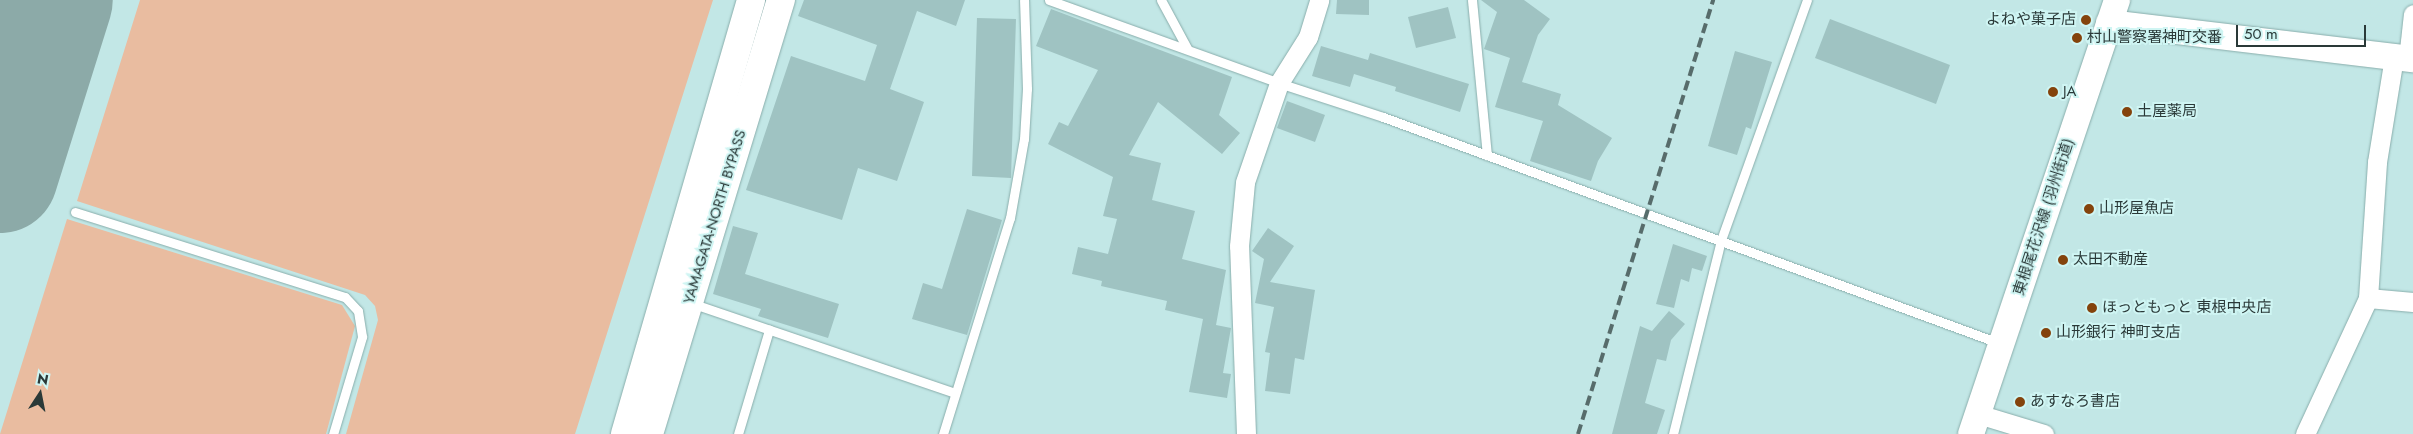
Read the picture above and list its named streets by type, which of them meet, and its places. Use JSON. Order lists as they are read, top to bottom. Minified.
{"streets":{"highway":["YAMAGATA-NORTH BYPASS"],"main road":["東根尾花沢線 (羽州街道)"]},"places":["よねや菓子店","村山警察署神町交番","JA","土屋薬局","山形屋魚店","太田不動産","ほっともっと 東根中央店","山形銀行 神町支店","あすなろ書店"],"scale_bar":"50 m","north":"top"}
